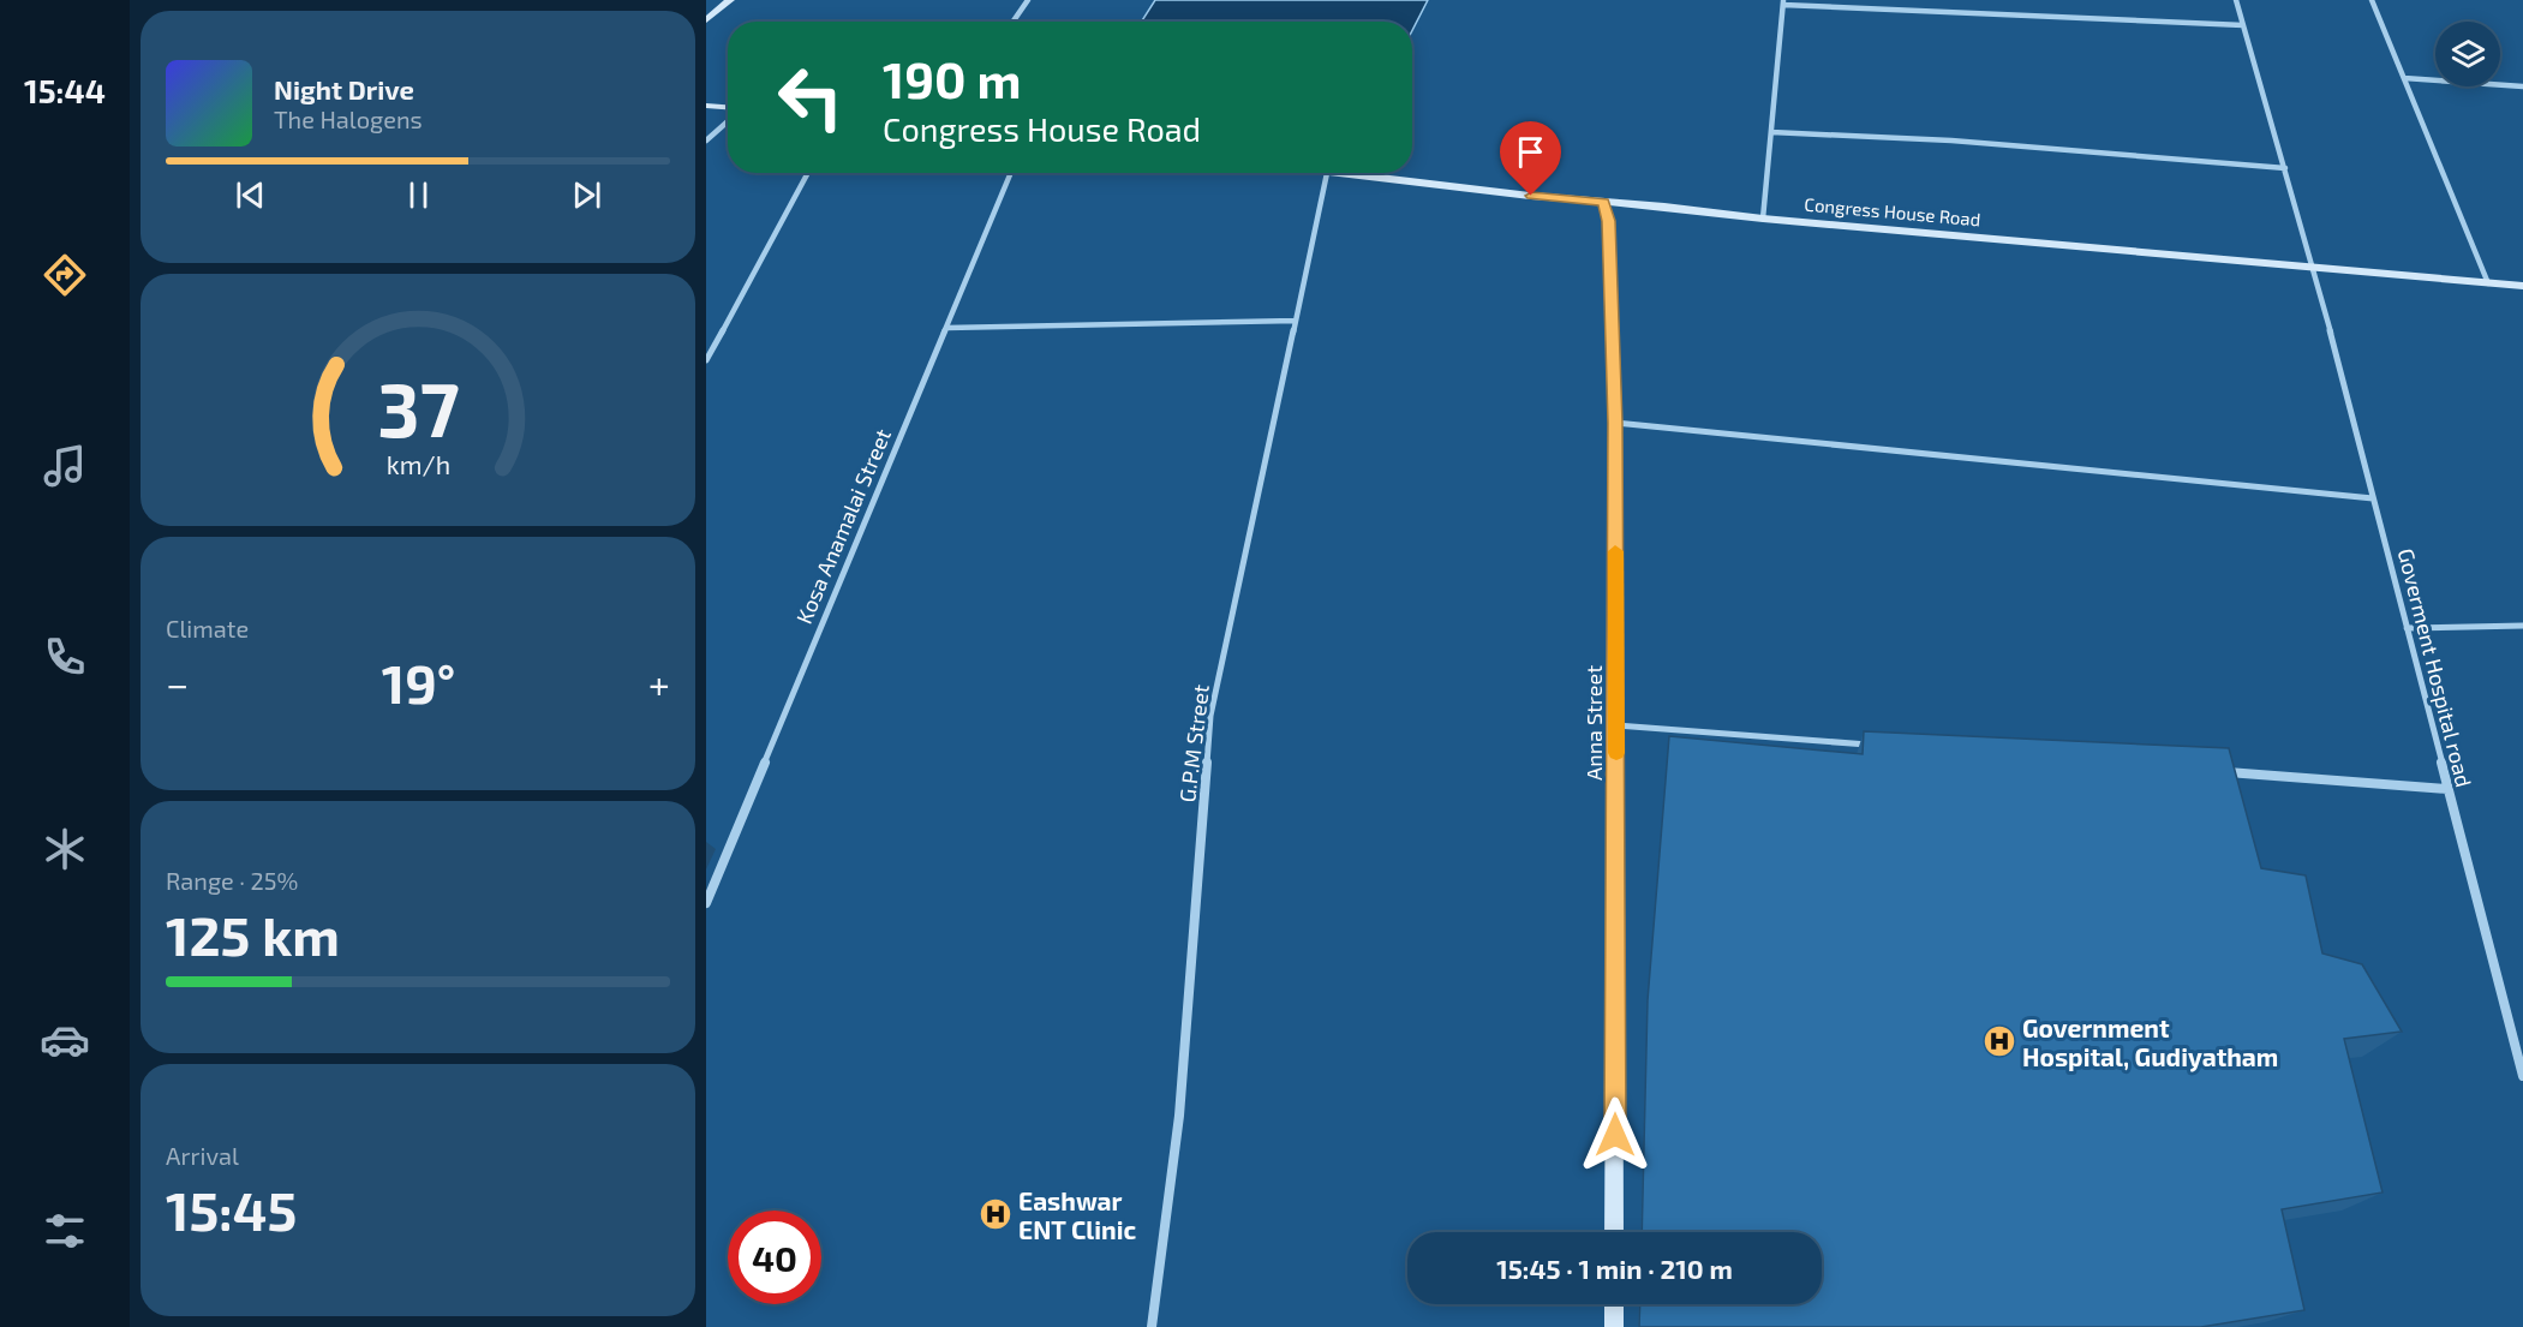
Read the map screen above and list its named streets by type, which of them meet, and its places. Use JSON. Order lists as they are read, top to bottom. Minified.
{"streets":{"street":["Congress House Road","Kosa Anamalai Street","Goverment Hospital road","Anna Street","G.P.M Street"]},"crossings":[["Congress House Road","Goverment Hospital road"],["Congress House Road","Anna Street"],["Congress House Road","G.P.M Street"]],"places":{"hospital":["Government Hospital, Gudiyatham","Eashwar ENT Clinic"]},"page":{"tabs":"15:44","turn":["190 m","Congress House Road"],"song":["Night Drive","The Halogens"],"tile":["Climate",["Range · 25%","125 km"],["Arrival","15:45"]],"heat":["−","19°","+"],"limit":"40","trip":"15:45 · 1 min · 210 m","gauge":["37","km/h"]}}
